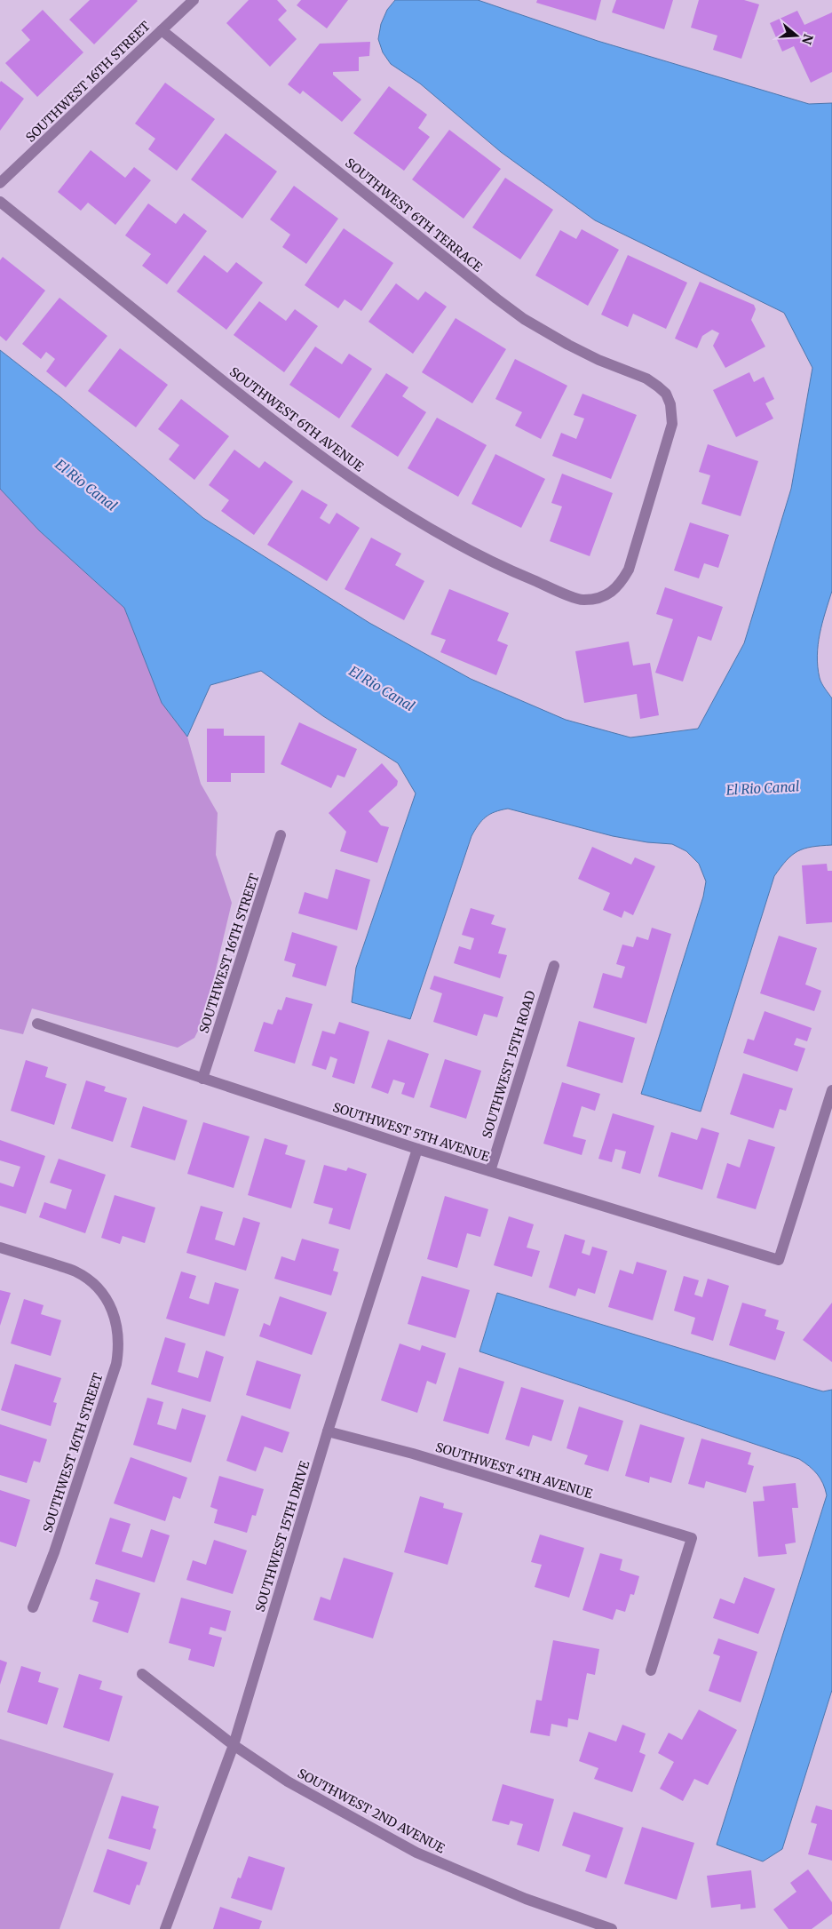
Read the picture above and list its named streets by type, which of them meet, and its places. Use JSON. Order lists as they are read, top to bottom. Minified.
{"streets":{"street":["SOUTHWEST 16TH STREET","SOUTHWEST 6TH TERRACE","SOUTHWEST 6TH AVENUE","SOUTHWEST 15TH ROAD","SOUTHWEST 5TH AVENUE","SOUTHWEST 4TH AVENUE","SOUTHWEST 15TH DRIVE","SOUTHWEST 2ND AVENUE"]},"crossings":[["SOUTHWEST 16TH STREET","SOUTHWEST 6TH TERRACE"],["SOUTHWEST 16TH STREET","SOUTHWEST 5TH AVENUE"],["SOUTHWEST 6TH TERRACE","SOUTHWEST 6TH AVENUE"],["SOUTHWEST 15TH ROAD","SOUTHWEST 5TH AVENUE"],["SOUTHWEST 5TH AVENUE","SOUTHWEST 15TH DRIVE"],["SOUTHWEST 4TH AVENUE","SOUTHWEST 15TH DRIVE"],["SOUTHWEST 15TH DRIVE","SOUTHWEST 2ND AVENUE"]],"water":["El Rio Canal"],"north":"right"}
